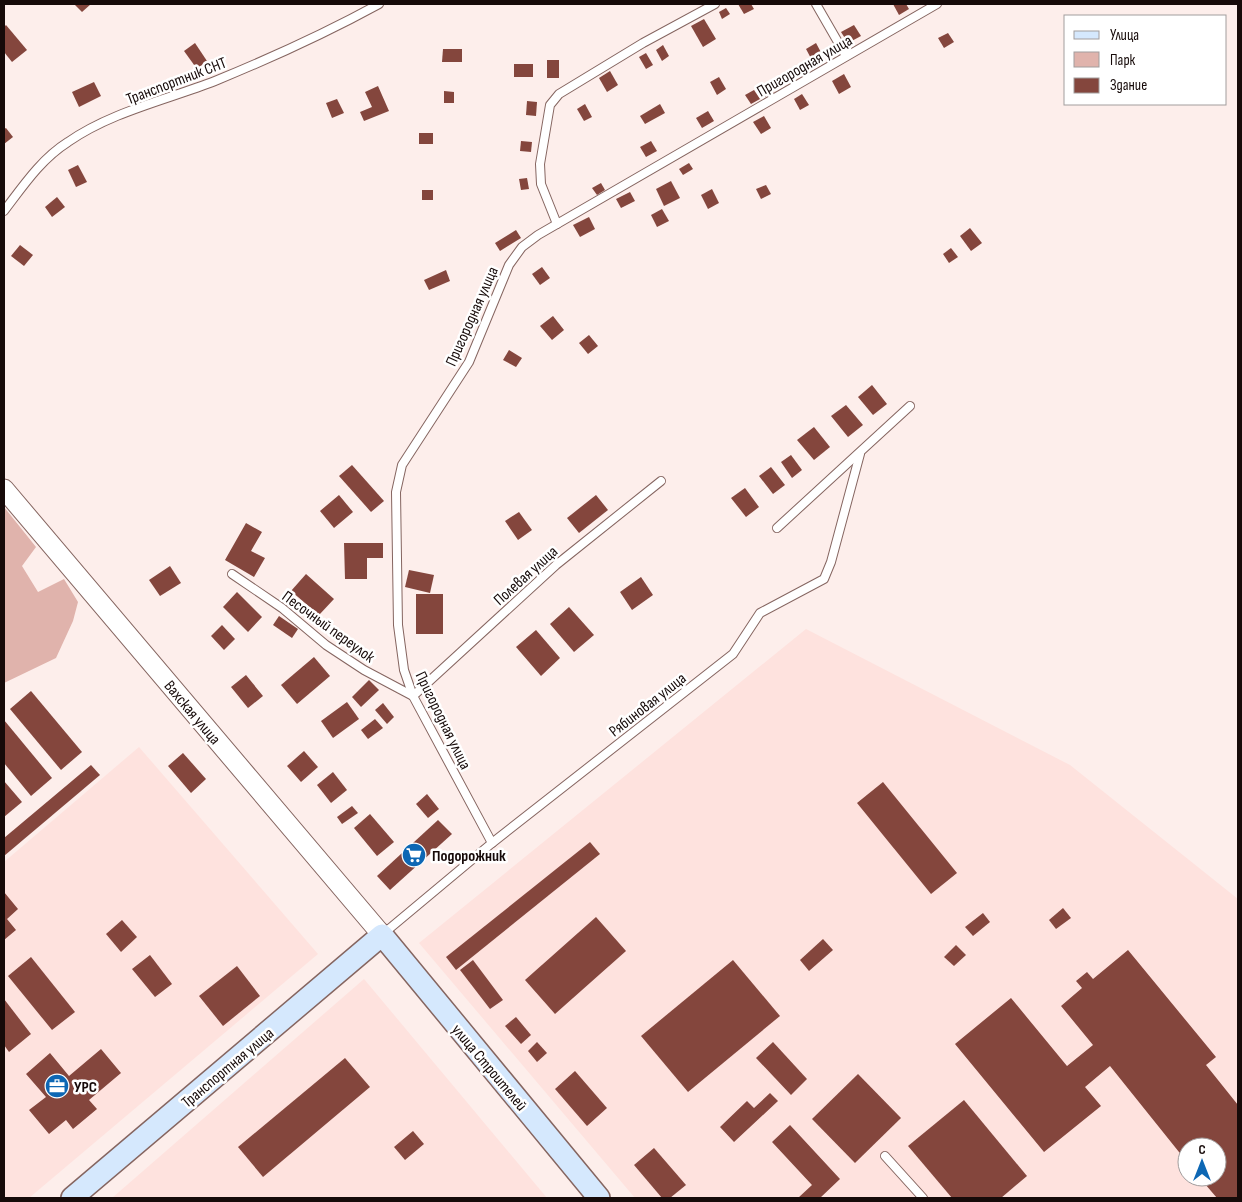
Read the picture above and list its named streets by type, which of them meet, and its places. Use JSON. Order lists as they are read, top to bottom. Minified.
{"streets":{"main road":["Транспортная улица","улица Строителей"],"street":["Вахская улица"],"lane":["Пригородная улица","Транспортник СНТ","Полевая улица","Песочный переулок","Рябиновая улица"]},"crossings":[["Пригородная улица","Полевая улица"],["Пригородная улица","Песочный переулок"],["Пригородная улица","Рябиновая улица"],["Полевая улица","Песочный переулок"],["Рябиновая улица","Вахская улица"],["Рябиновая улица","Транспортная улица"],["Рябиновая улица","улица Строителей"],["Вахская улица","Транспортная улица"],["Вахская улица","улица Строителей"],["Транспортная улица","улица Строителей"]],"places":{"supermarket":["Подорожник"],"office":["УРС"]},"legend":["Улица","Парк","Здание"],"north":"top"}
